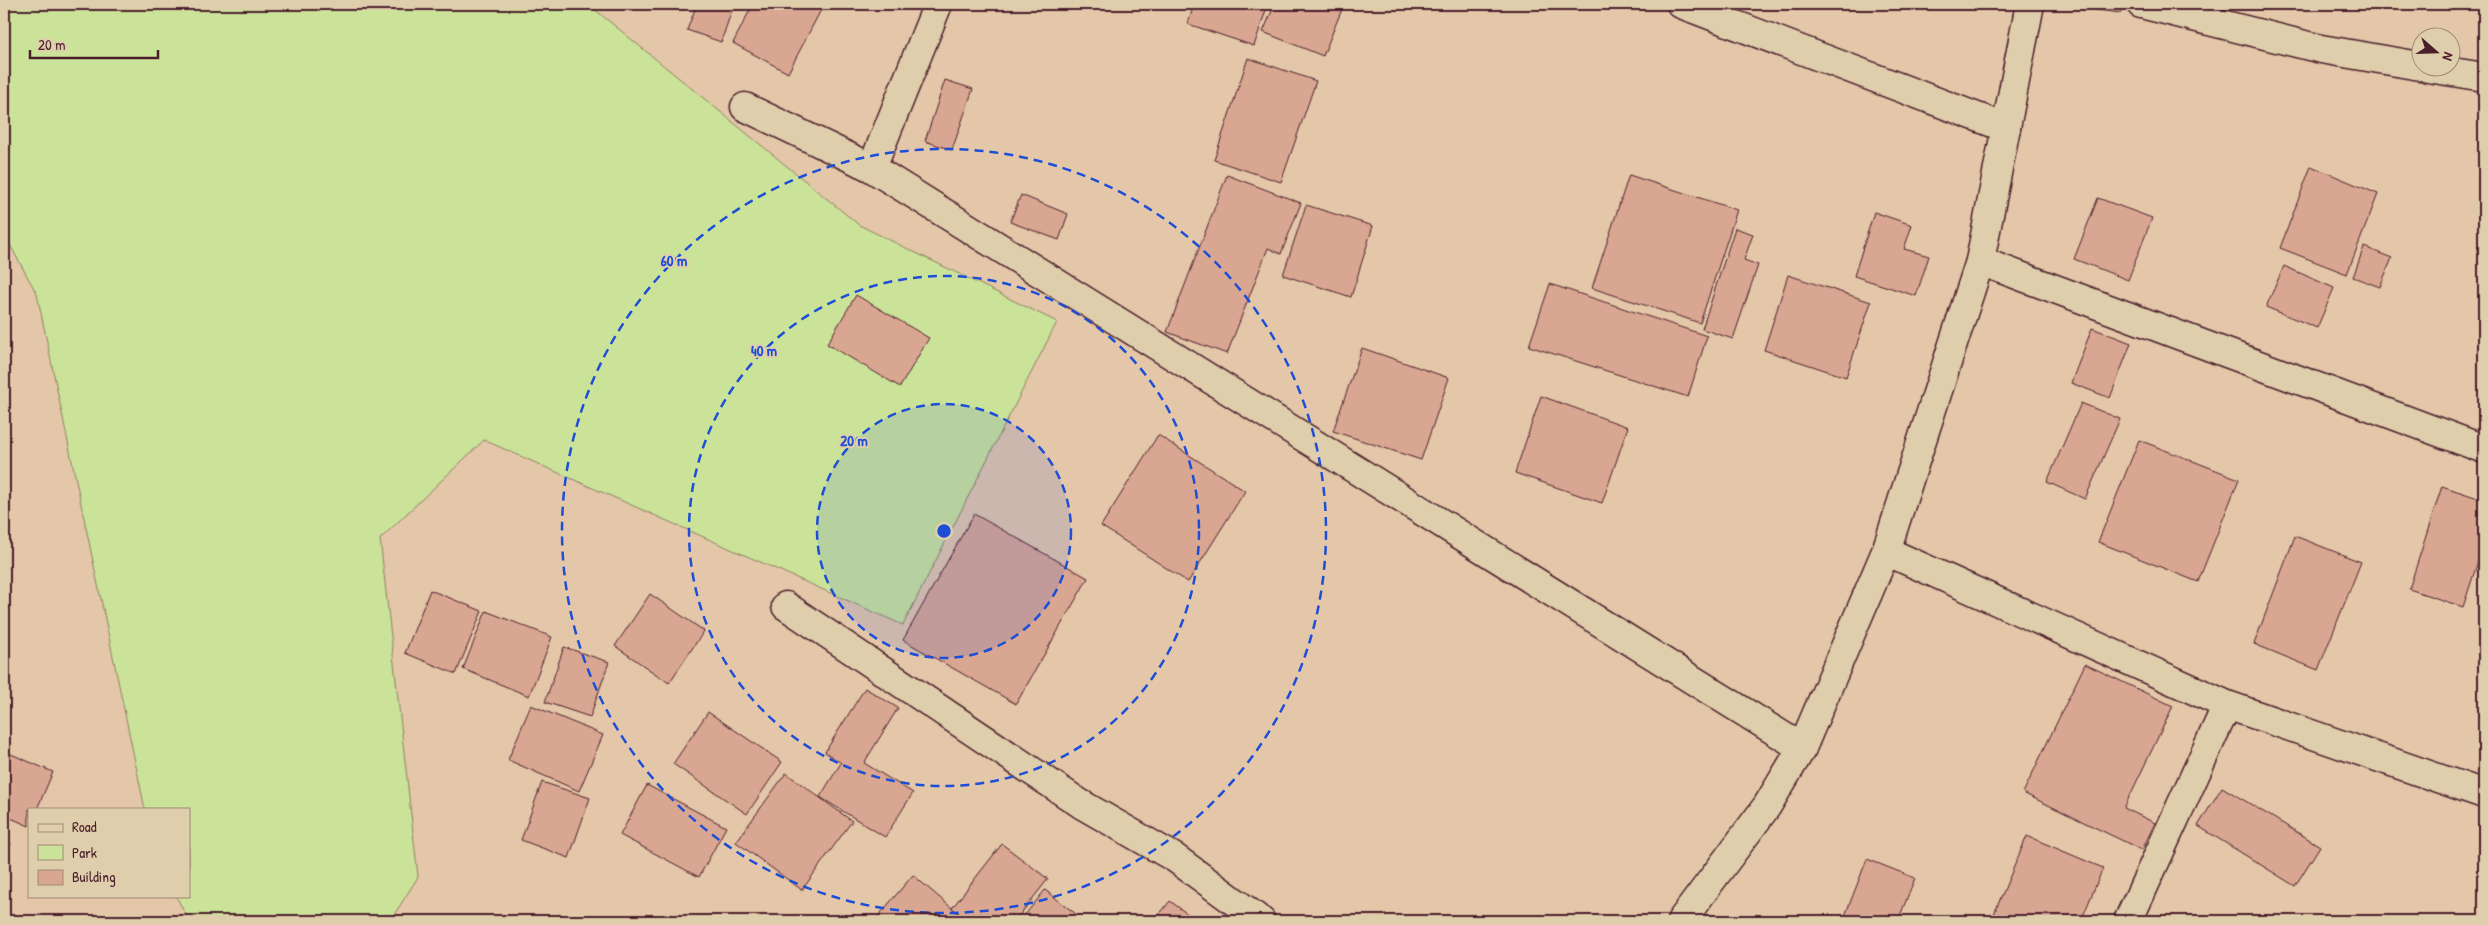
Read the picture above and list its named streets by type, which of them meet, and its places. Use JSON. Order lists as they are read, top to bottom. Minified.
{"legend":["Road","Park","Building"],"scale_bar":"20 m","north":"right","rings":["60 m","40 m","20 m"]}
